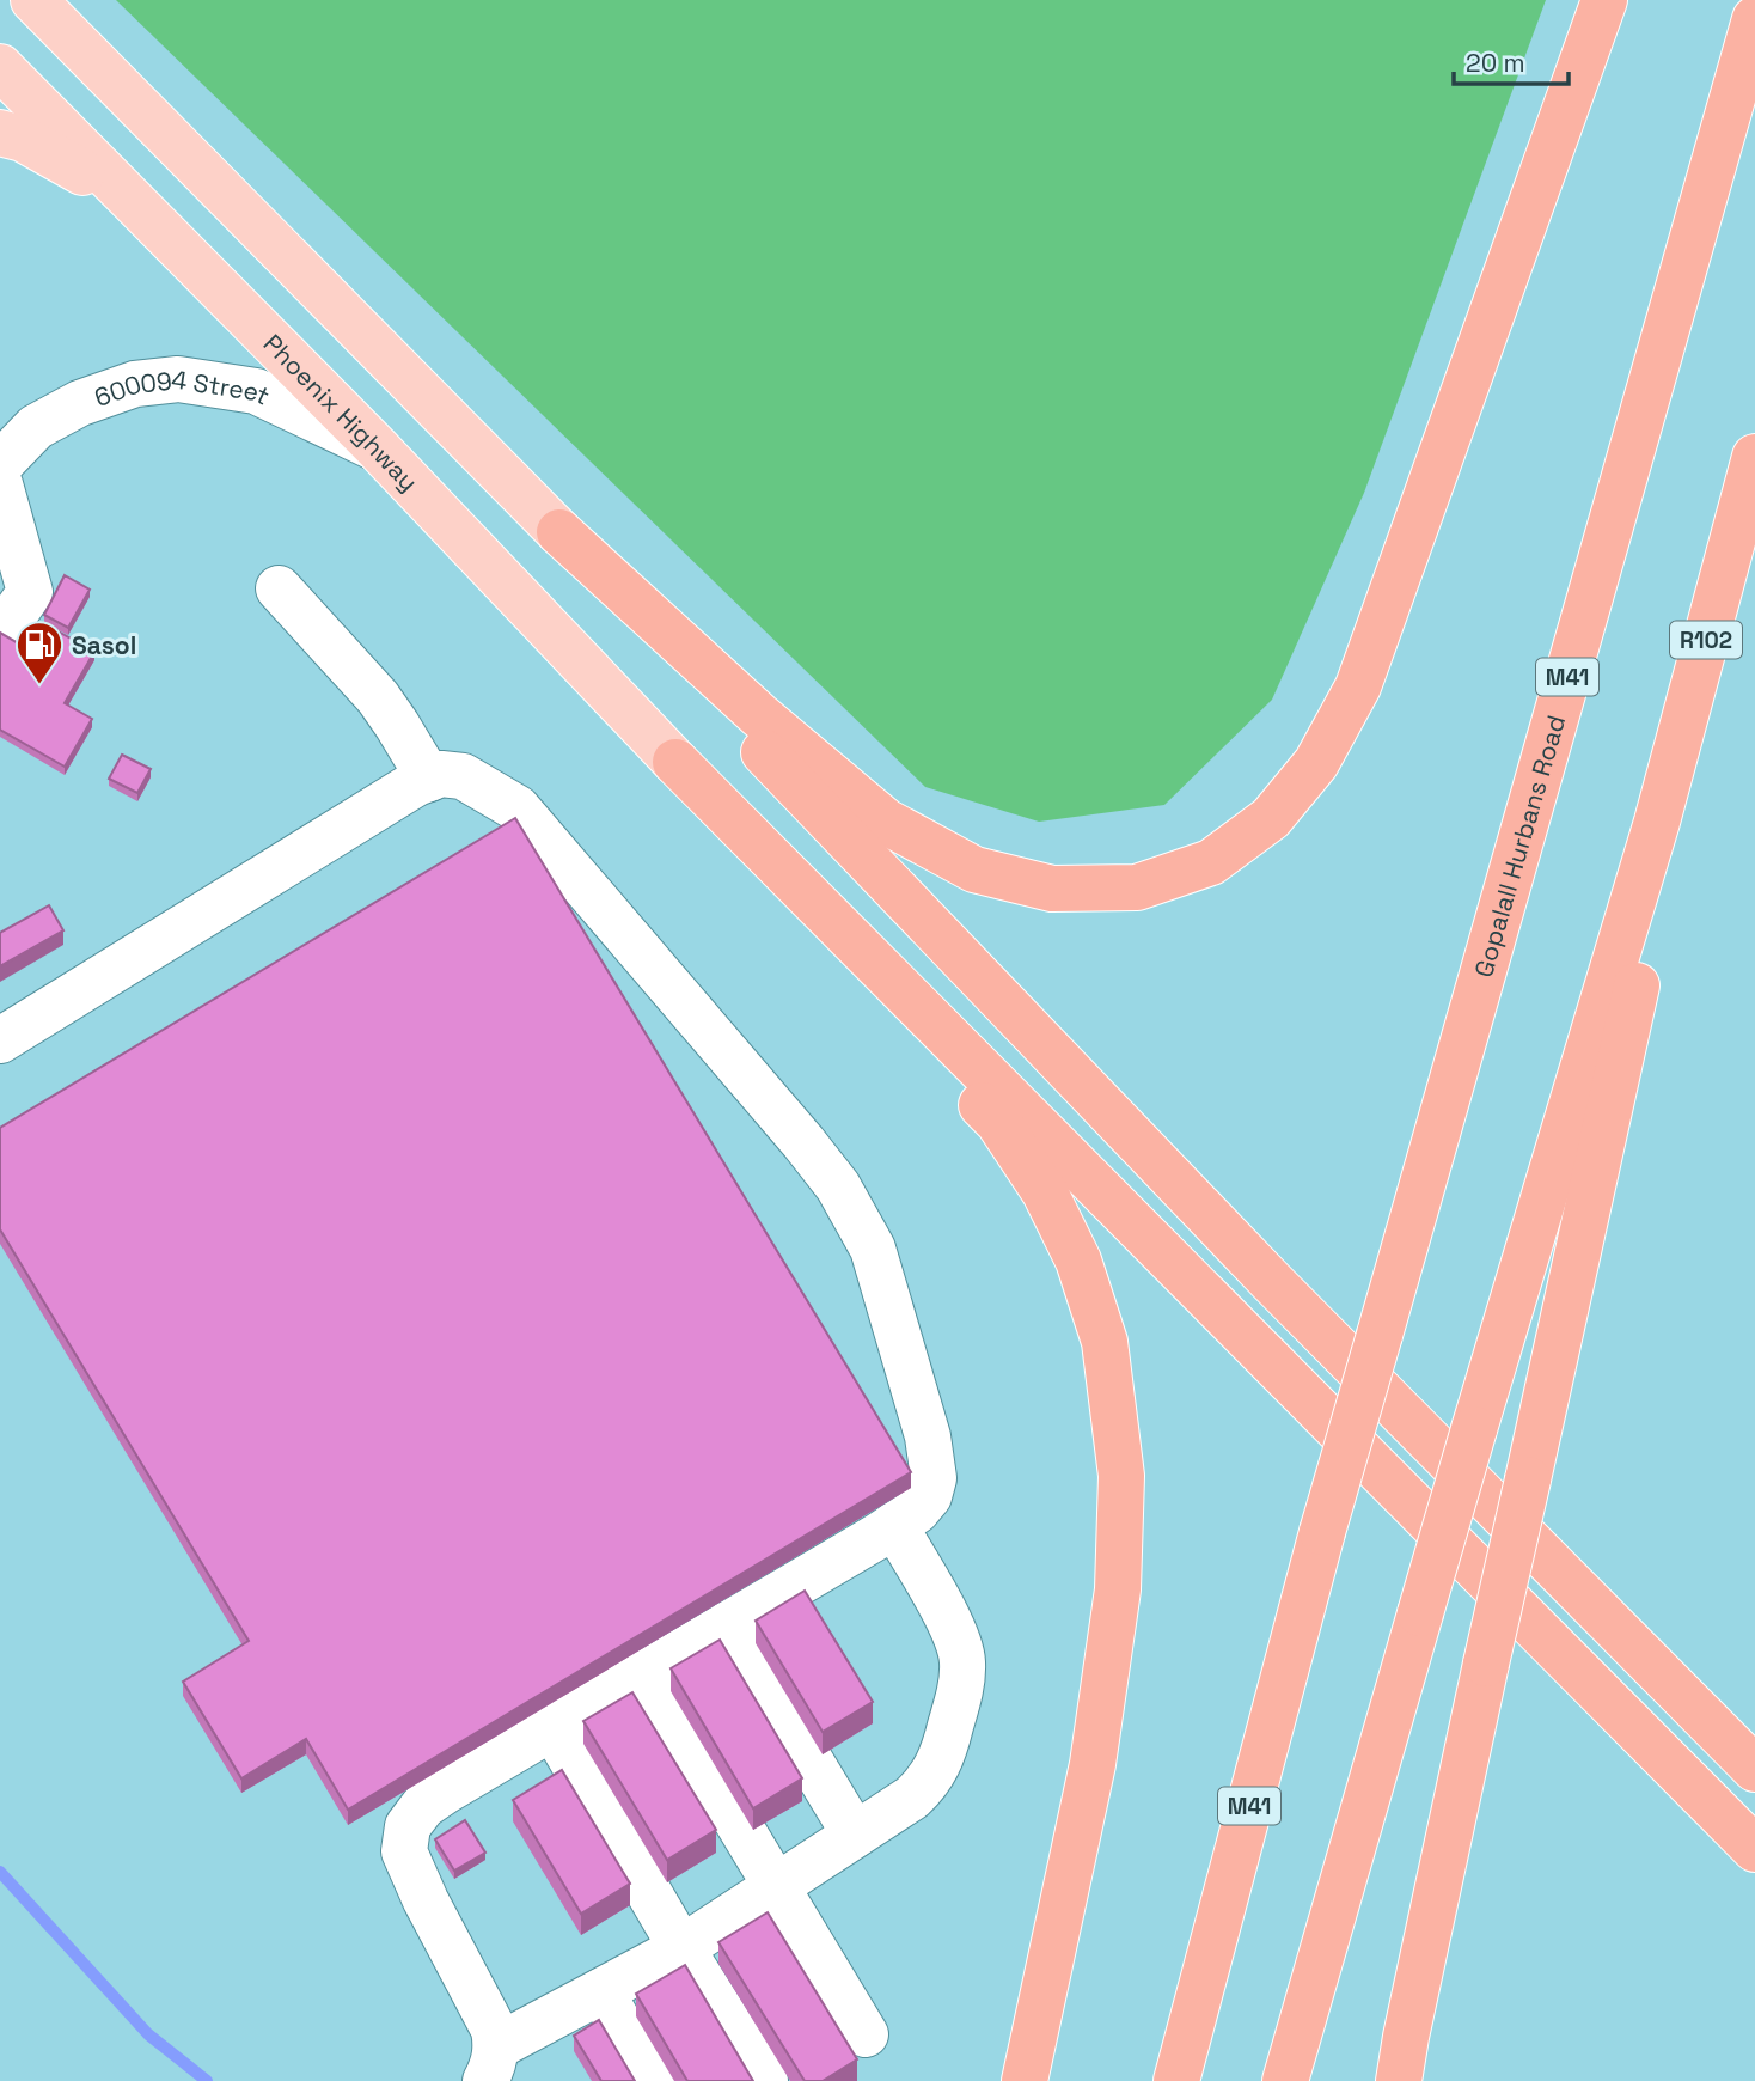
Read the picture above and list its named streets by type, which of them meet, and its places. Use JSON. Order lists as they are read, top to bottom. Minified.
{"streets":{"highway":["R102","M41","Gopalall Hurbans Road"],"main road":["Phoenix Highway"],"lane":["600094 Street"]},"crossings":[["600094 Street","Phoenix Highway"]],"places":{"fuel station":["Sasol"]},"scale_bar":"20 m"}
